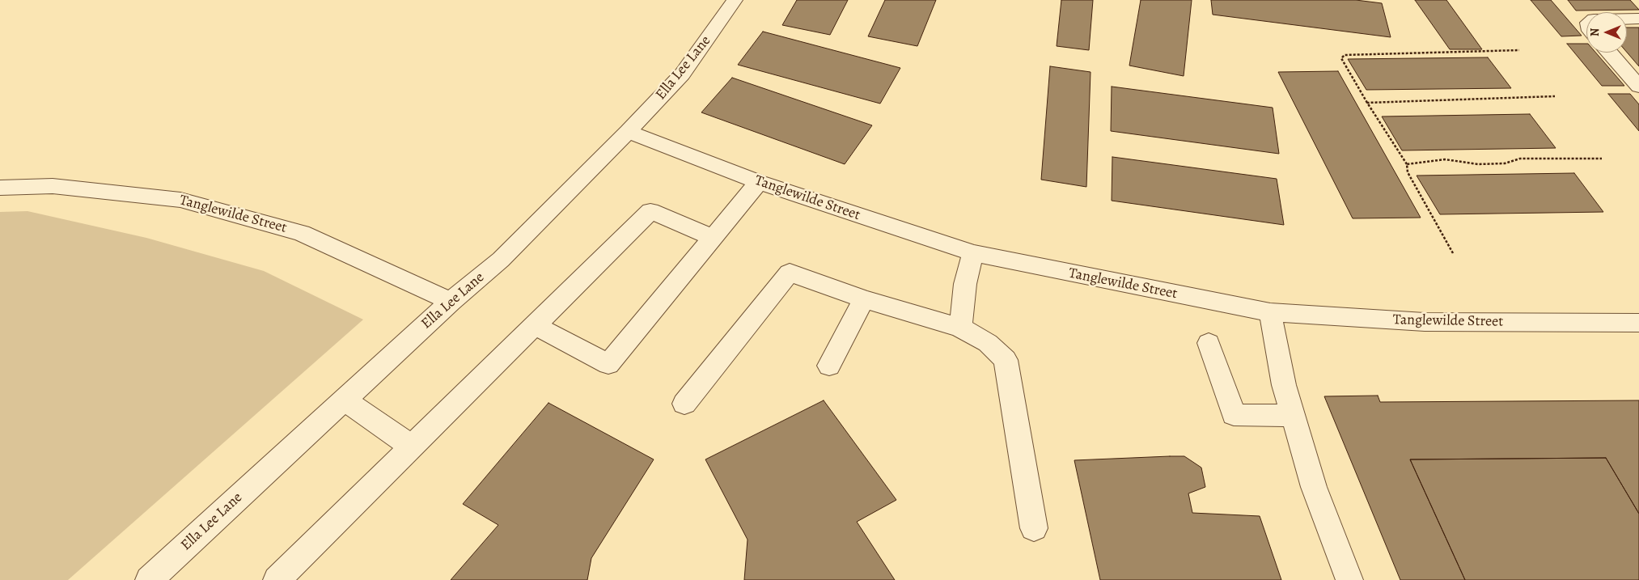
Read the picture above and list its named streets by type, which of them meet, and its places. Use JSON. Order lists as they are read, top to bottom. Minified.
{"streets":{"street":["Ella Lee Lane","Tanglewilde Street"]},"crossings":[["Ella Lee Lane","Tanglewilde Street"]],"north":"left"}
